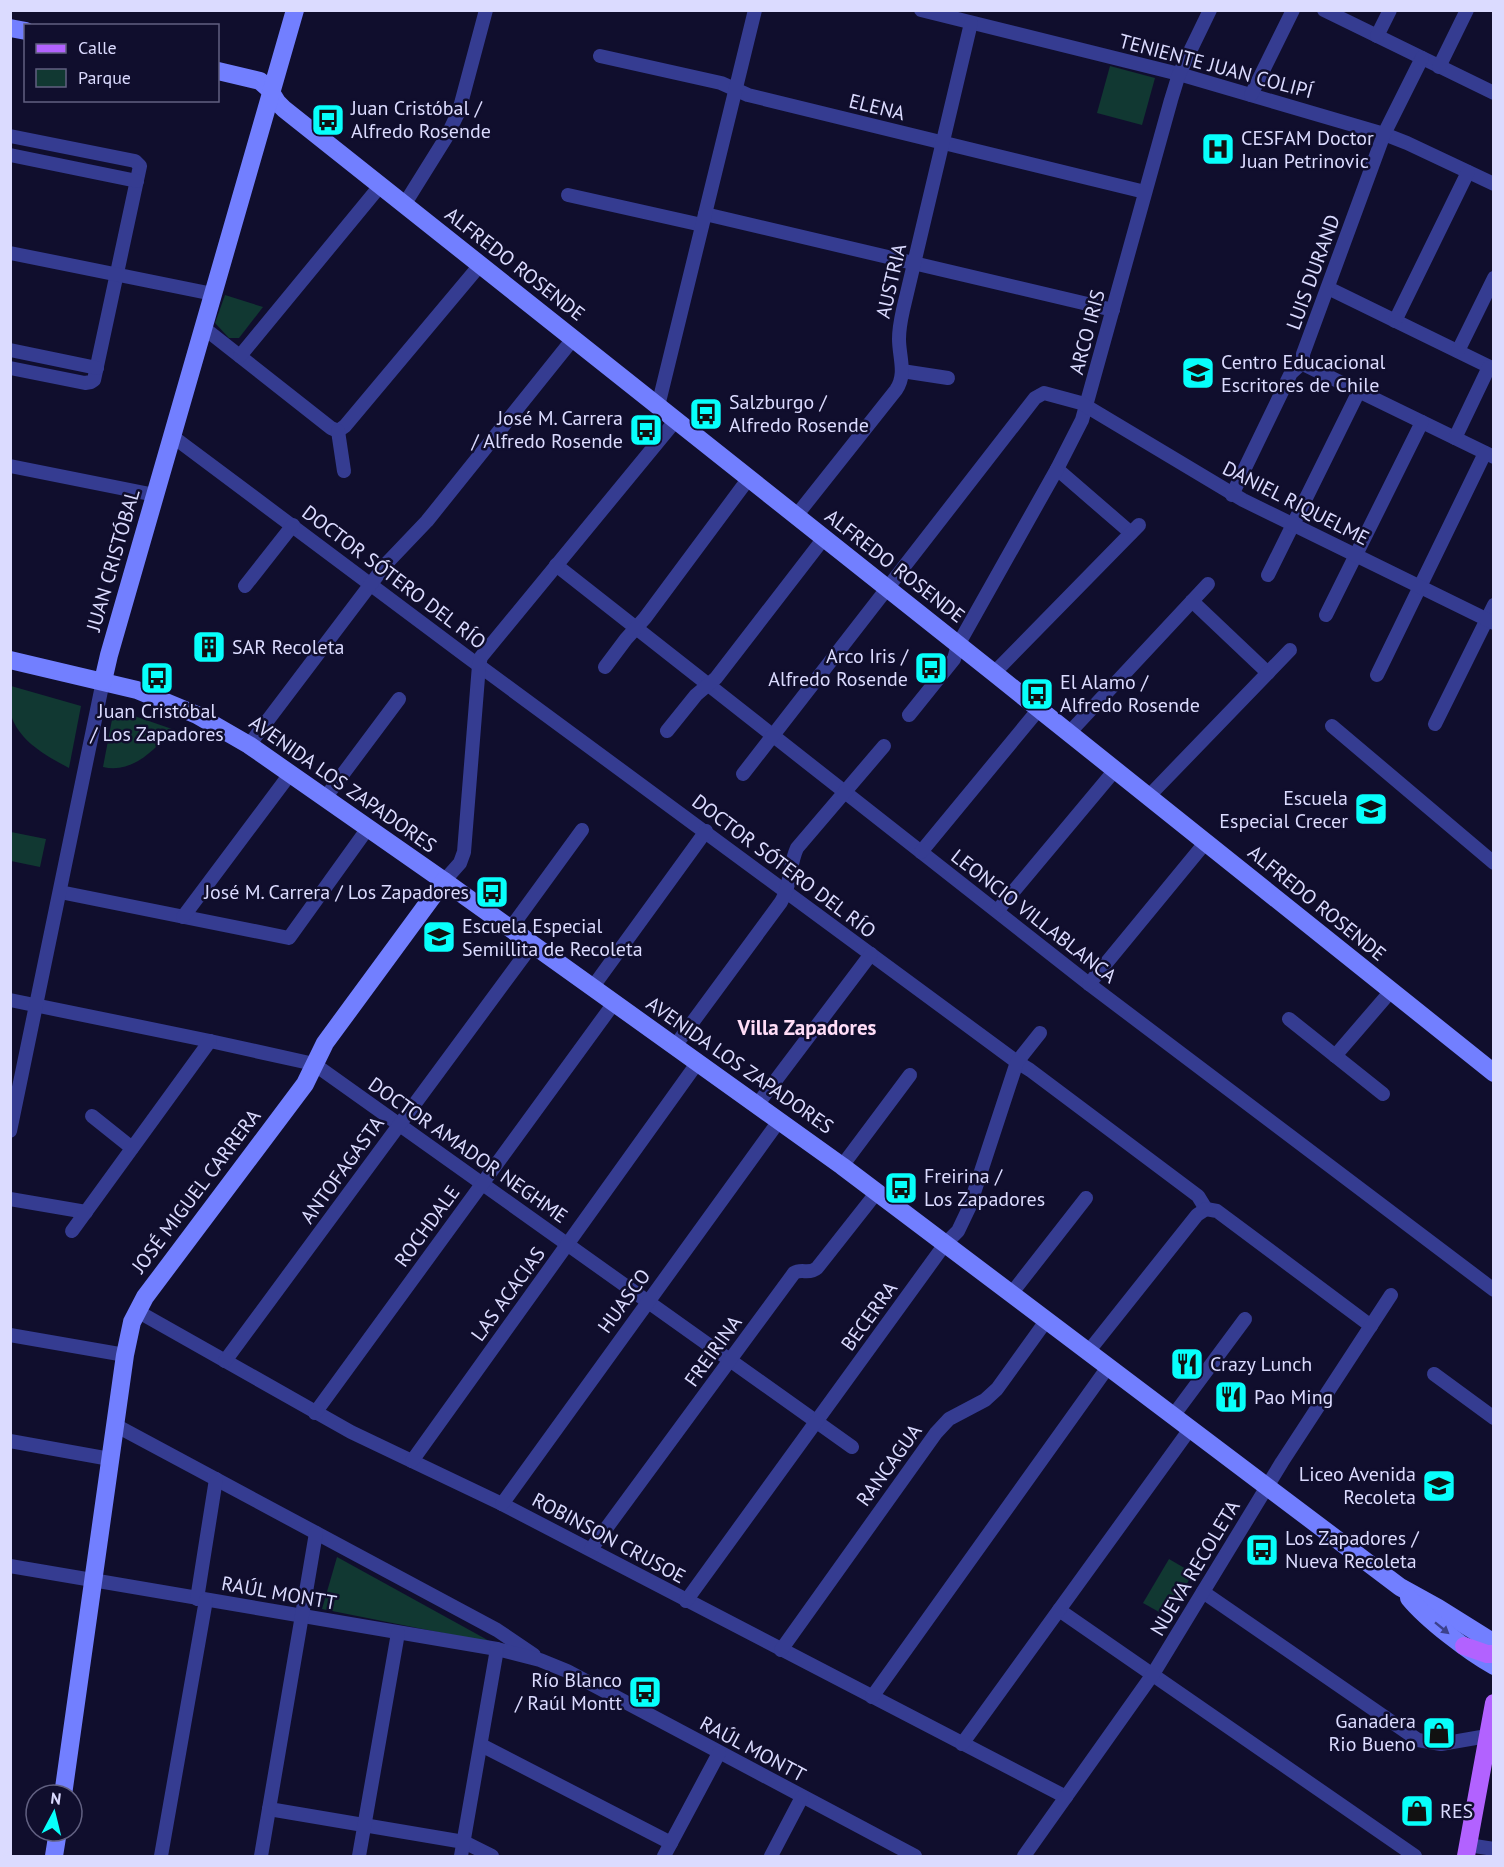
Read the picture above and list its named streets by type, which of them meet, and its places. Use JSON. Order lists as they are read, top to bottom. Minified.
{"streets":{"street":["TENIENTE JUAN COLIPÍ","ELENA","ALFREDO ROSENDE","LUIS DURAND","AUSTRIA","ARCO IRIS","DANIEL RIQUELME","JUAN CRISTÓBAL","DOCTOR SÓTERO DEL RÍO","AVENIDA LOS ZAPADORES","LEONCIO VILLABLANCA","DOCTOR AMADOR NEGHME","ANTOFAGASTA","JOSÉ MIGUEL CARRERA","ROCHDALE","LAS ACACIAS","HUASCO","BECERRA","FREIRINA","RANCAGUA","ROBINSON CRUSOE","NUEVA RECOLETA","RAÚL MONTT"]},"crossings":[["TENIENTE JUAN COLIPÍ","LUIS DURAND"],["TENIENTE JUAN COLIPÍ","AUSTRIA"],["TENIENTE JUAN COLIPÍ","ARCO IRIS"],["ELENA","AUSTRIA"],["ELENA","ARCO IRIS"],["ALFREDO ROSENDE","AUSTRIA"],["ALFREDO ROSENDE","ARCO IRIS"],["ALFREDO ROSENDE","DANIEL RIQUELME"],["ALFREDO ROSENDE","JUAN CRISTÓBAL"],["LUIS DURAND","DANIEL RIQUELME"],["ARCO IRIS","DANIEL RIQUELME"],["JUAN CRISTÓBAL","DOCTOR SÓTERO DEL RÍO"],["JUAN CRISTÓBAL","AVENIDA LOS ZAPADORES"],["JUAN CRISTÓBAL","DOCTOR AMADOR NEGHME"],["DOCTOR SÓTERO DEL RÍO","JOSÉ MIGUEL CARRERA"],["DOCTOR SÓTERO DEL RÍO","BECERRA"],["DOCTOR SÓTERO DEL RÍO","NUEVA RECOLETA"],["AVENIDA LOS ZAPADORES","ANTOFAGASTA"],["AVENIDA LOS ZAPADORES","JOSÉ MIGUEL CARRERA"],["AVENIDA LOS ZAPADORES","ROCHDALE"],["AVENIDA LOS ZAPADORES","LAS ACACIAS"],["AVENIDA LOS ZAPADORES","HUASCO"],["AVENIDA LOS ZAPADORES","BECERRA"],["AVENIDA LOS ZAPADORES","FREIRINA"],["AVENIDA LOS ZAPADORES","RANCAGUA"],["AVENIDA LOS ZAPADORES","NUEVA RECOLETA"],["DOCTOR AMADOR NEGHME","ANTOFAGASTA"],["DOCTOR AMADOR NEGHME","JOSÉ MIGUEL CARRERA"],["DOCTOR AMADOR NEGHME","ROCHDALE"],["DOCTOR AMADOR NEGHME","LAS ACACIAS"],["DOCTOR AMADOR NEGHME","HUASCO"],["DOCTOR AMADOR NEGHME","BECERRA"],["DOCTOR AMADOR NEGHME","FREIRINA"],["ANTOFAGASTA","ROBINSON CRUSOE"],["JOSÉ MIGUEL CARRERA","ROBINSON CRUSOE"],["JOSÉ MIGUEL CARRERA","RAÚL MONTT"],["ROCHDALE","ROBINSON CRUSOE"],["LAS ACACIAS","ROBINSON CRUSOE"],["HUASCO","ROBINSON CRUSOE"],["BECERRA","ROBINSON CRUSOE"],["FREIRINA","ROBINSON CRUSOE"],["RANCAGUA","ROBINSON CRUSOE"],["ROBINSON CRUSOE","NUEVA RECOLETA"]],"districts":["Villa Zapadores"],"places":{"bus stop":["Juan Cristóbal / Alfredo Rosende","Salzburgo / Alfredo Rosende","José M. Carrera / Alfredo Rosende","Arco Iris / Alfredo Rosende","Juan Cristóbal / Los Zapadores","El Alamo / Alfredo Rosende","José M. Carrera / Los Zapadores","Freirina / Los Zapadores","Los Zapadores / Nueva Recoleta","Río Blanco / Raúl Montt"],"hospital":["CESFAM Doctor Juan Petrinovic"],"school or university":["Centro Educacional Escritores de Chile","Escuela Especial Crecer","Escuela Especial Semillita de Recoleta","Liceo Avenida Recoleta"],"building":["SAR Recoleta"],"restaurant":["Crazy Lunch","Pao Ming"],"shop":["Ganadera Rio Bueno","RES"]},"legend":["Calle","Parque"],"north":"top"}
